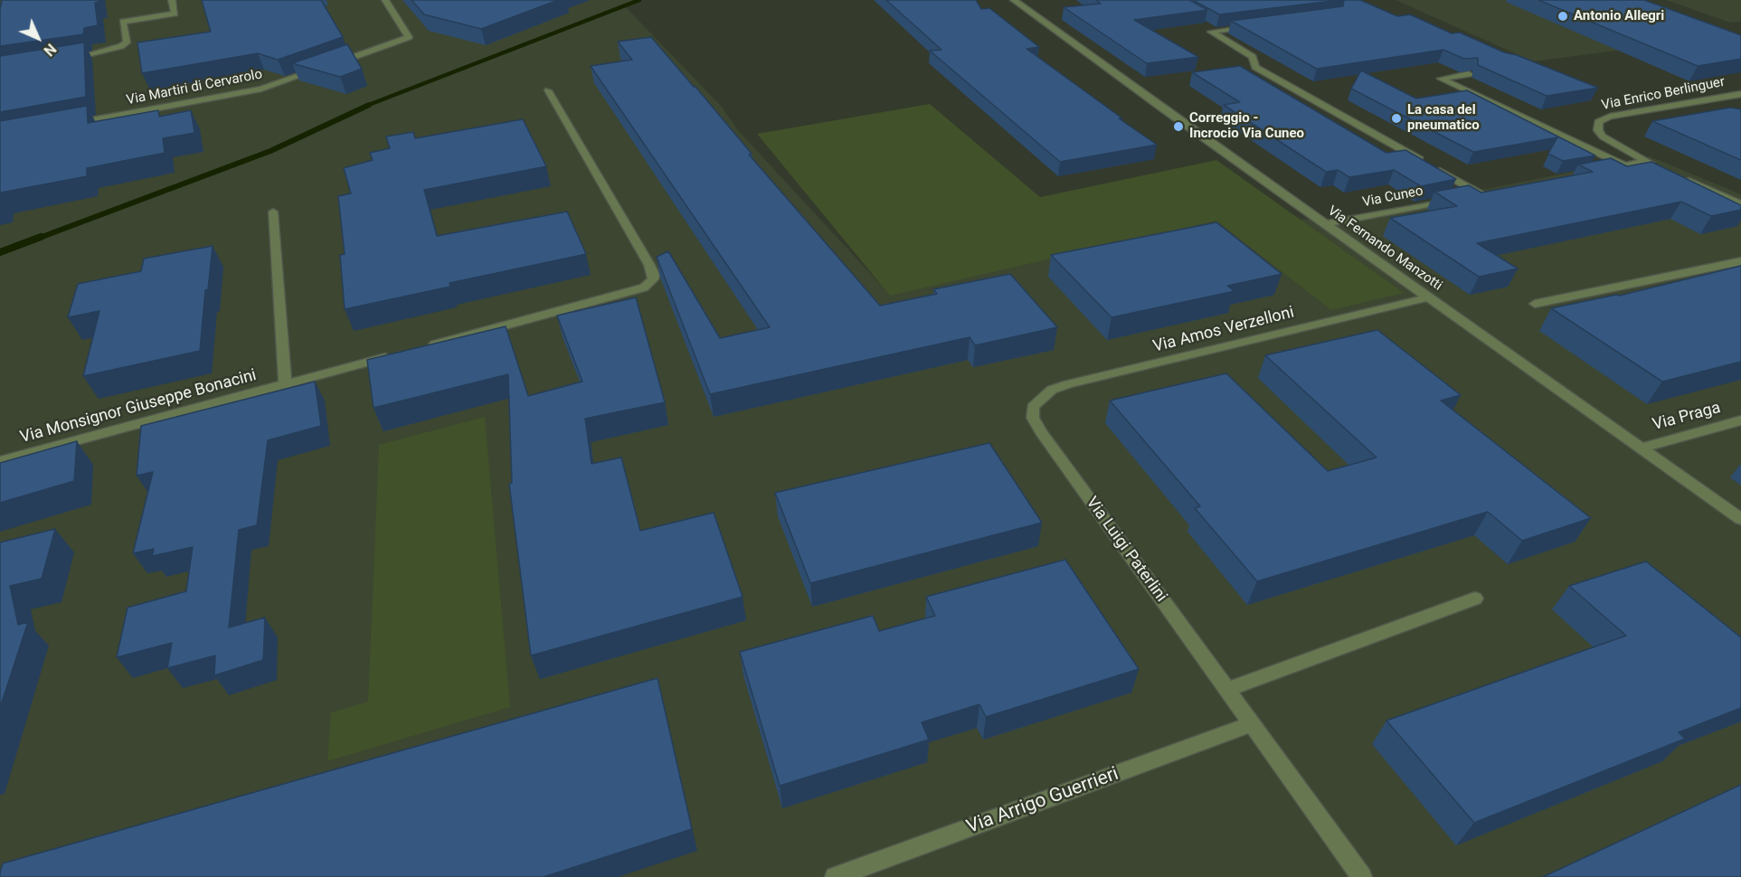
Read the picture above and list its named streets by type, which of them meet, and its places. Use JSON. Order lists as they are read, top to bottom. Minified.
{"streets":{"street":["Via Martiri di Cervarolo","Via Enrico Berlinguer","Via Cuneo","Via Fernando Manzotti","Via Amos Verzelloni","Via Monsignor Giuseppe Bonacini","Via Praga","Via Luigi Paterlini","Via Arrigo Guerrieri"]},"crossings":[["Via Cuneo","Via Fernando Manzotti"],["Via Fernando Manzotti","Via Amos Verzelloni"],["Via Fernando Manzotti","Via Praga"],["Via Amos Verzelloni","Via Luigi Paterlini"],["Via Luigi Paterlini","Via Arrigo Guerrieri"]],"places":["Antonio Allegri","La casa del pneumatico","Correggio - Incrocio Via Cuneo"],"north":"bottom right"}
